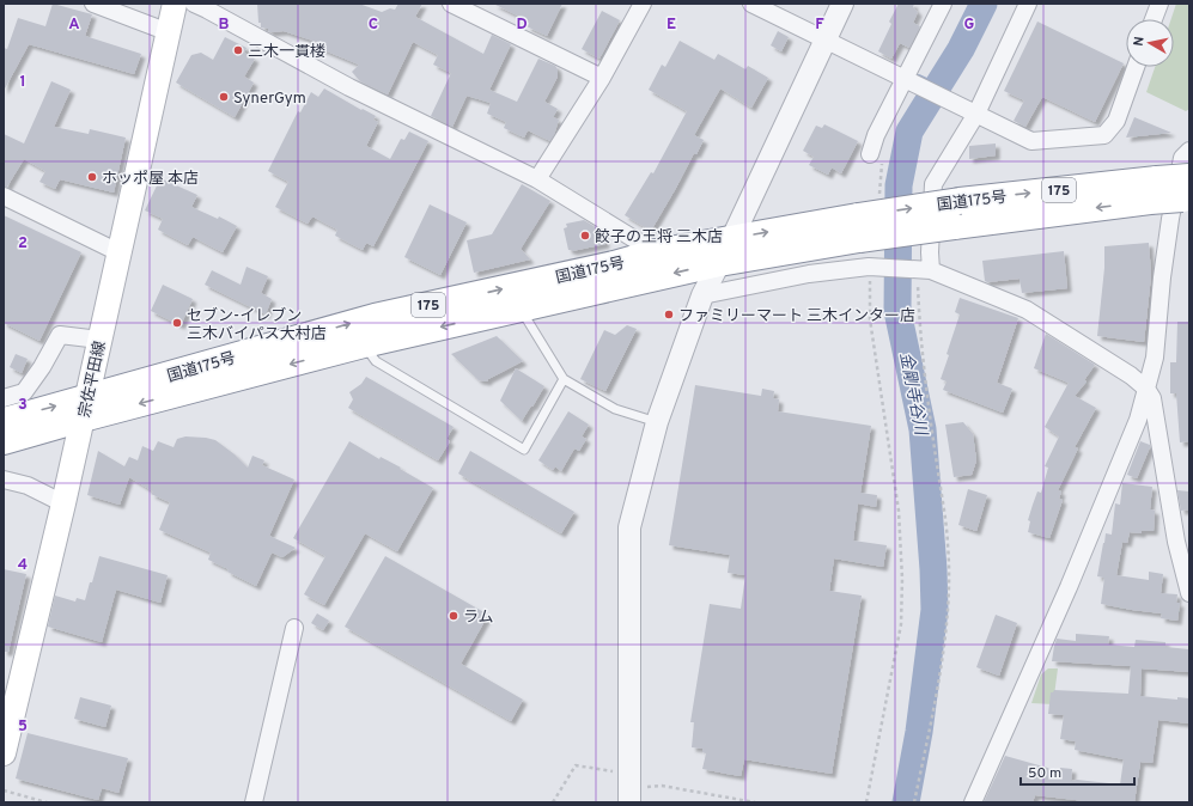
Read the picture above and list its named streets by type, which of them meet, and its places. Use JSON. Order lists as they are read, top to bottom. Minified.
{"streets":{"highway":["175","国道175号"],"main road":["宗佐平田線"]},"crossings":[["国道175号","宗佐平田線"]],"water":["金剛寺谷川"],"places":["三木一貫楼","SynerGym","ホッポ屋 本店","餃子の王将 三木店","ファミリーマート 三木インター店","セブン-イレブン 三木バイパス大村店","ラム"],"scale_bar":"50 m","north":"left","grid":{"columns":["A","B","C","D","E","F","G"],"rows":["1","2","3","4","5"]}}
